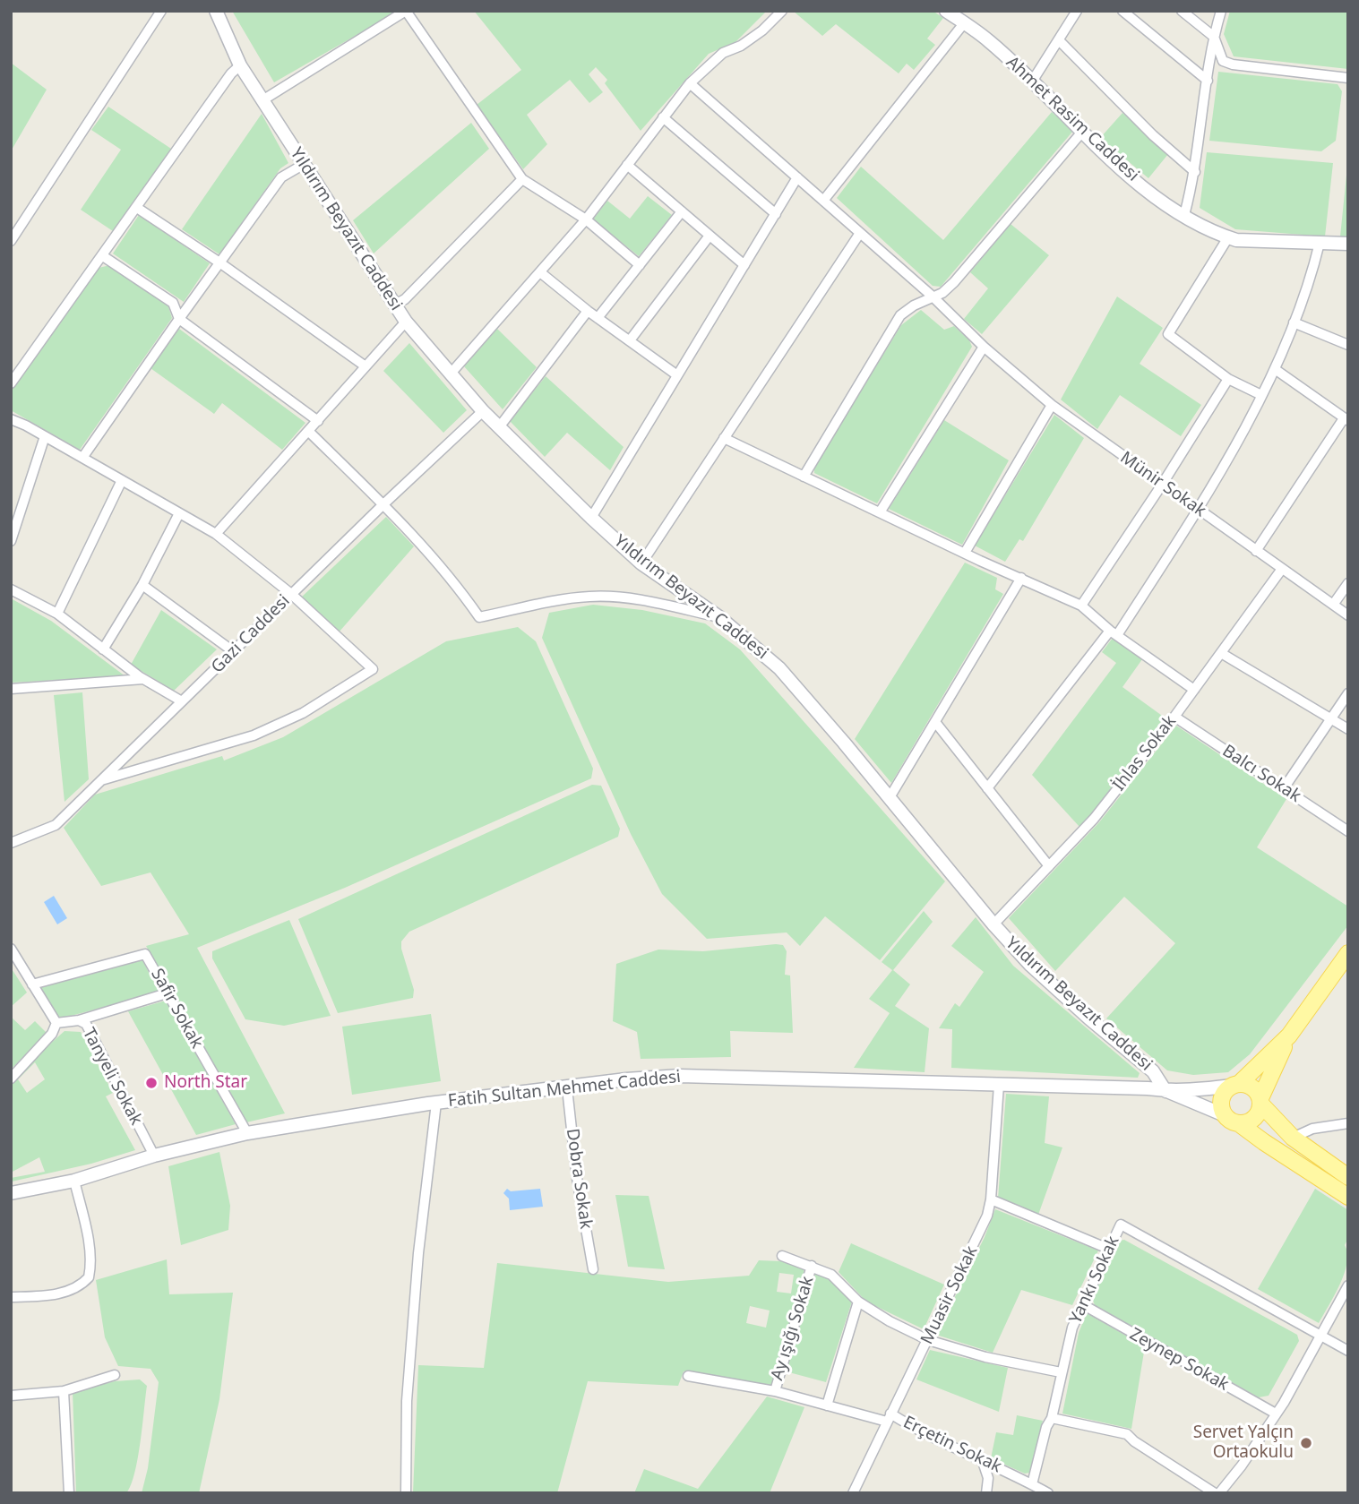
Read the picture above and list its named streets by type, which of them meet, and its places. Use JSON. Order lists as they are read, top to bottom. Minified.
{"streets":{"street":["Ahmet Rasim Caddesi","Yıldırım Beyazıt Caddesi","Münir Sokak","Gazi Caddesi","İhlas Sokak","Balcı Sokak","Safir Sokak","Tanyeli Sokak","Fatih Sultan Mehmet Caddesi","Dobra Sokak","Yankı Sokak","Muasir Sokak","Ay ışığı Sokak","Zeynep Sokak","Erçetin Sokak"]},"crossings":[["Yıldırım Beyazıt Caddesi","Gazi Caddesi"],["Yıldırım Beyazıt Caddesi","İhlas Sokak"],["Yıldırım Beyazıt Caddesi","Fatih Sultan Mehmet Caddesi"],["Münir Sokak","İhlas Sokak"],["İhlas Sokak","Balcı Sokak"],["Safir Sokak","Fatih Sultan Mehmet Caddesi"],["Tanyeli Sokak","Fatih Sultan Mehmet Caddesi"],["Fatih Sultan Mehmet Caddesi","Dobra Sokak"],["Fatih Sultan Mehmet Caddesi","Muasir Sokak"],["Yankı Sokak","Zeynep Sokak"],["Yankı Sokak","Erçetin Sokak"],["Muasir Sokak","Erçetin Sokak"],["Ay ışığı Sokak","Erçetin Sokak"]],"places":["North Star","Servet Yalçın Ortaokulu"]}
